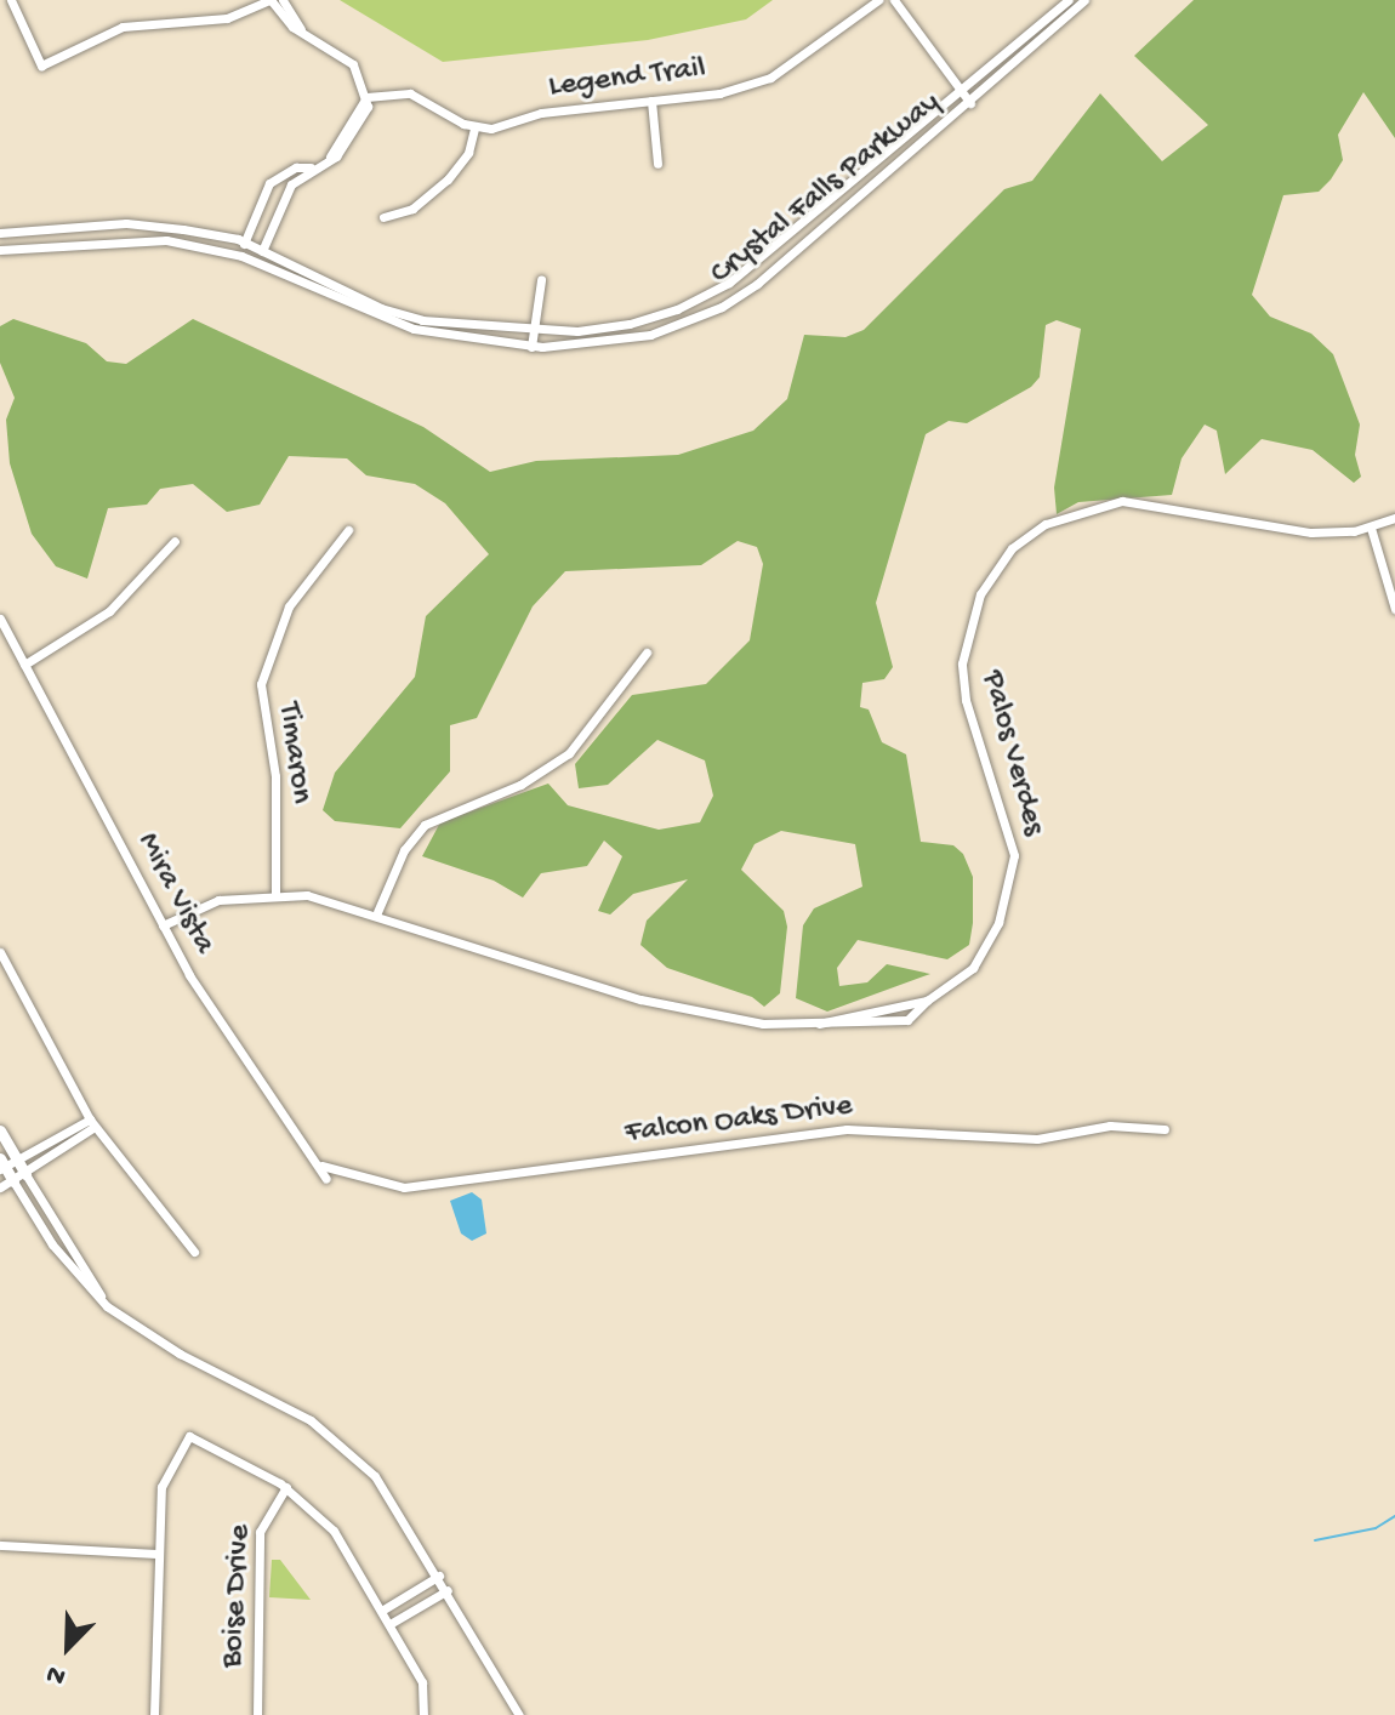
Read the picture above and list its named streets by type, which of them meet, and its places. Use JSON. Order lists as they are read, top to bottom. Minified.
{"streets":{"street":["Legend Trail","Crystal Falls Parkway","Timaron","Palos Verdes","Mira Vista","Falcon Oaks Drive","Boise Drive"]},"crossings":[["Timaron","Palos Verdes"],["Palos Verdes","Mira Vista"],["Mira Vista","Falcon Oaks Drive"]],"north":"bottom left"}
